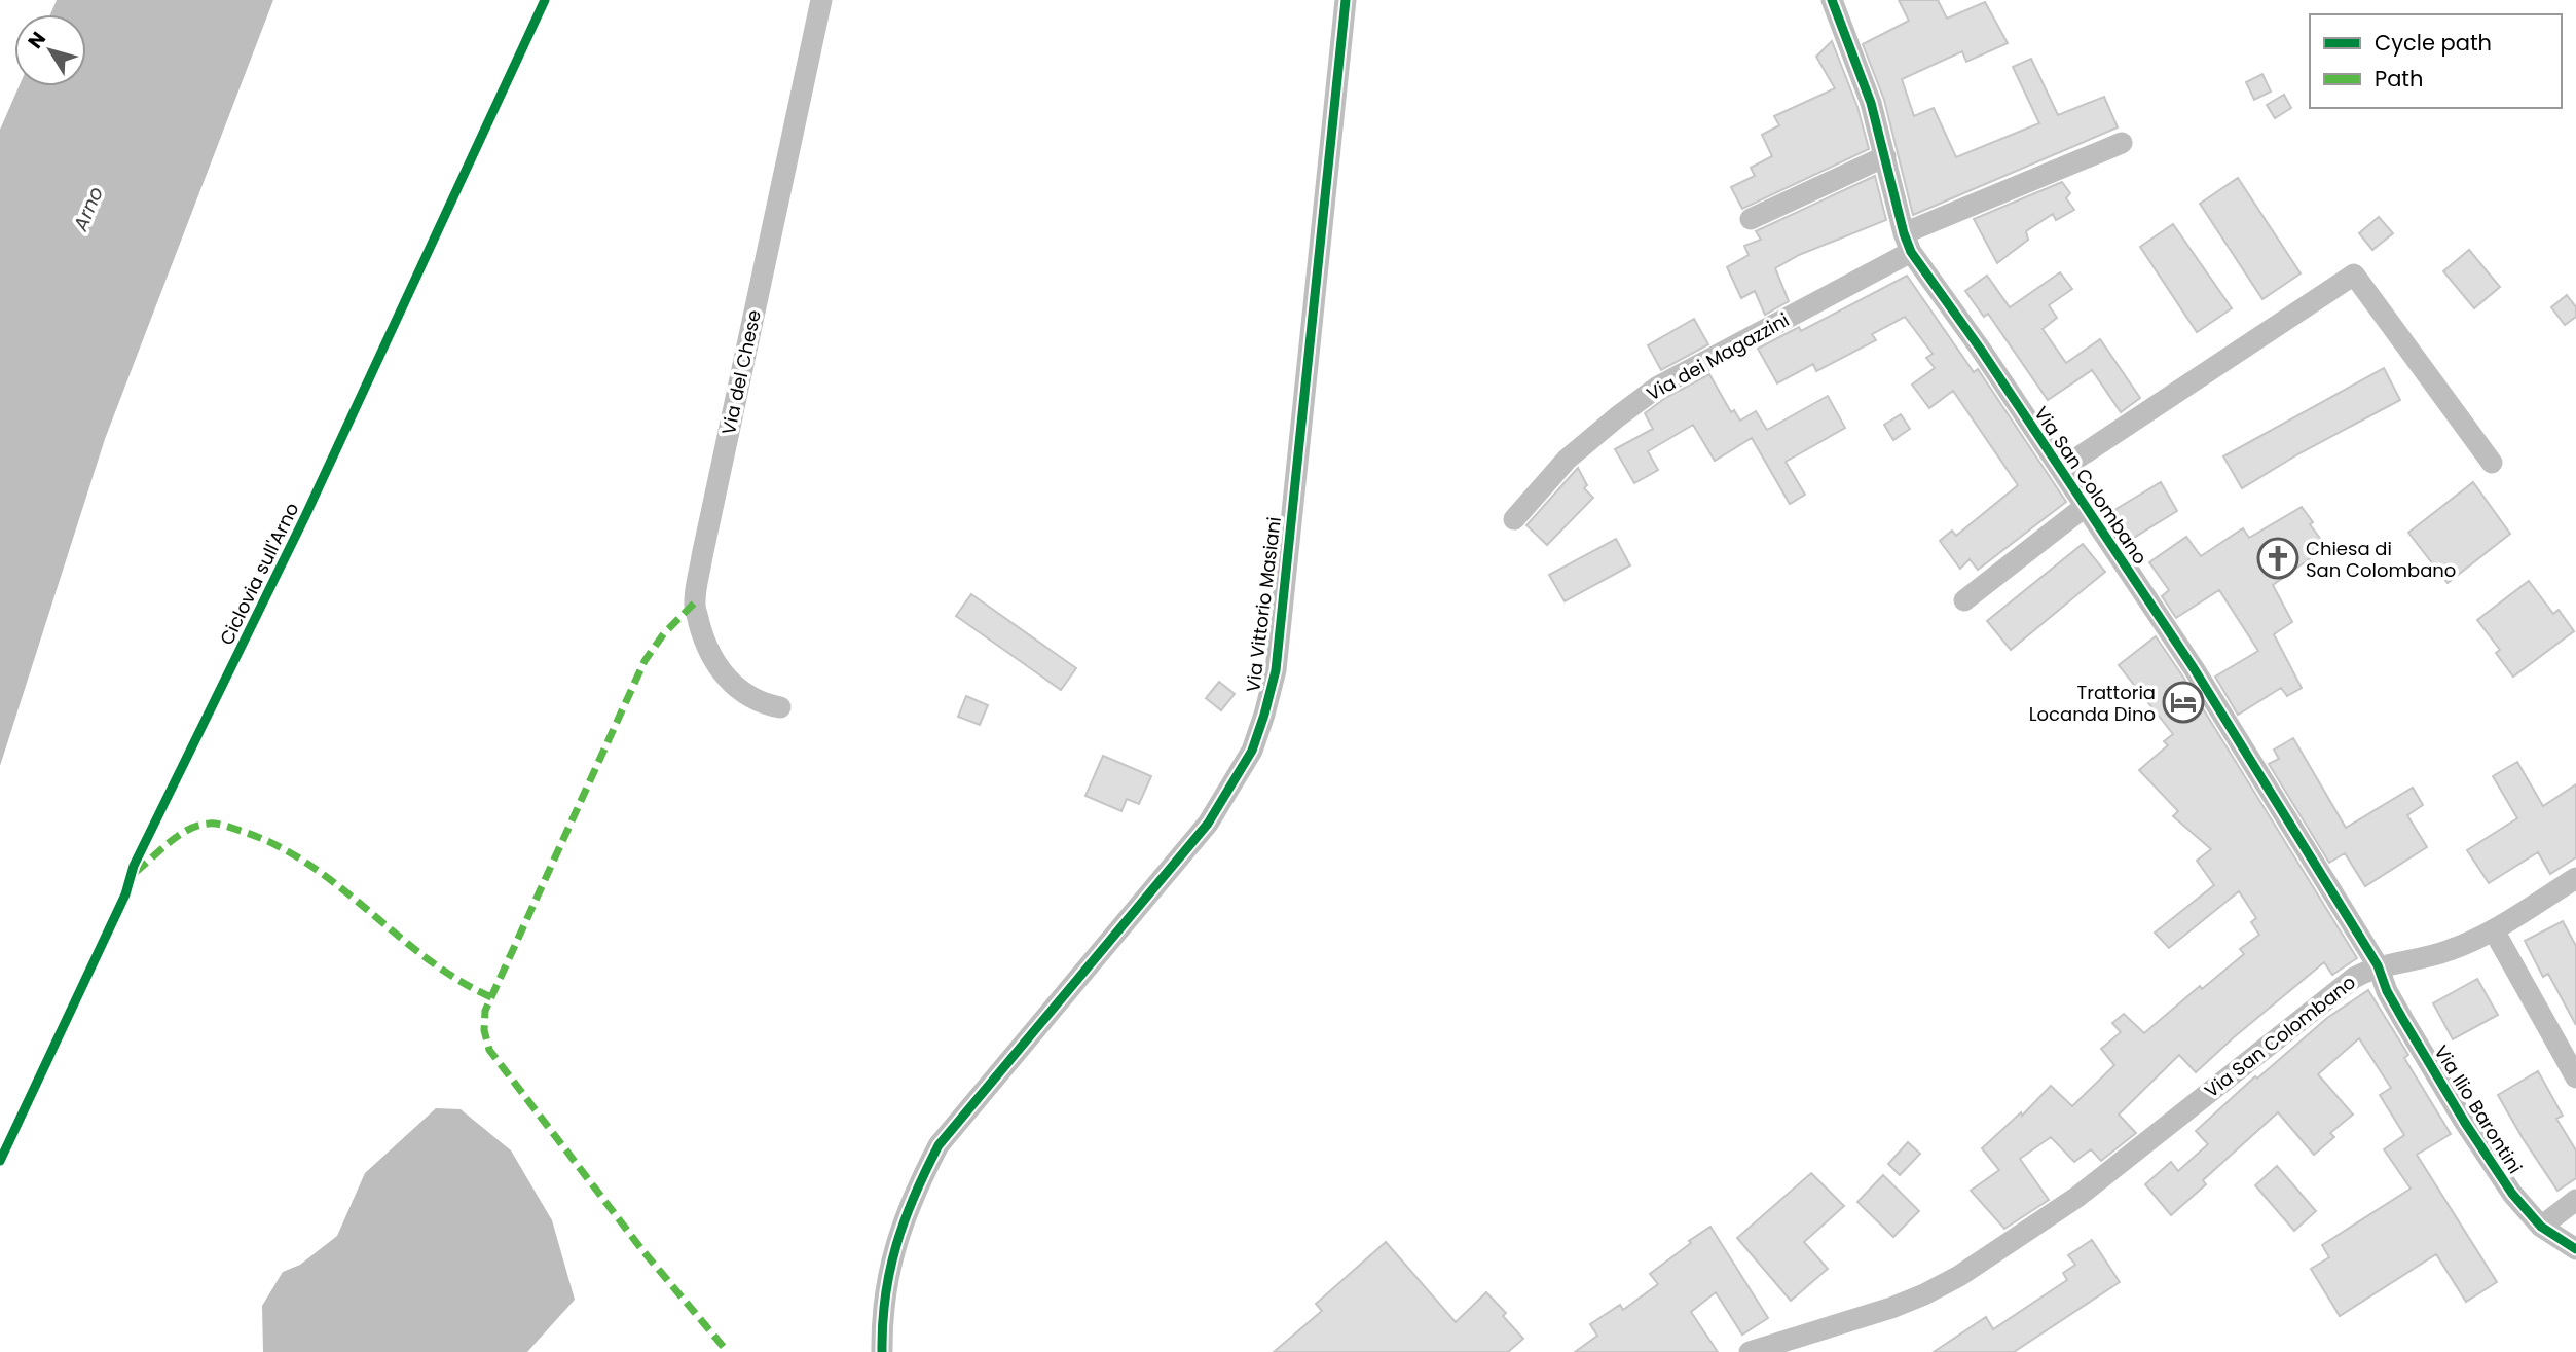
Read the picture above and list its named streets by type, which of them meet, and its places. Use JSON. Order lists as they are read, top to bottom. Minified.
{"streets":{"street":["Via dei Magazzini","Via del Chese","Via San Colombano","Via Vittorio Masiani","Via Ilio Barontini"],"cycle path":["Ciclovia sull'Arno"]},"crossings":[["Via dei Magazzini","Via San Colombano"],["Via San Colombano","Via Ilio Barontini"]],"water":["Arno"],"places":{"church":["Chiesa di San Colombano"],"hotel":["Trattoria Locanda Dino"]},"legend":["Cycle path","Path"],"north":"top left"}
